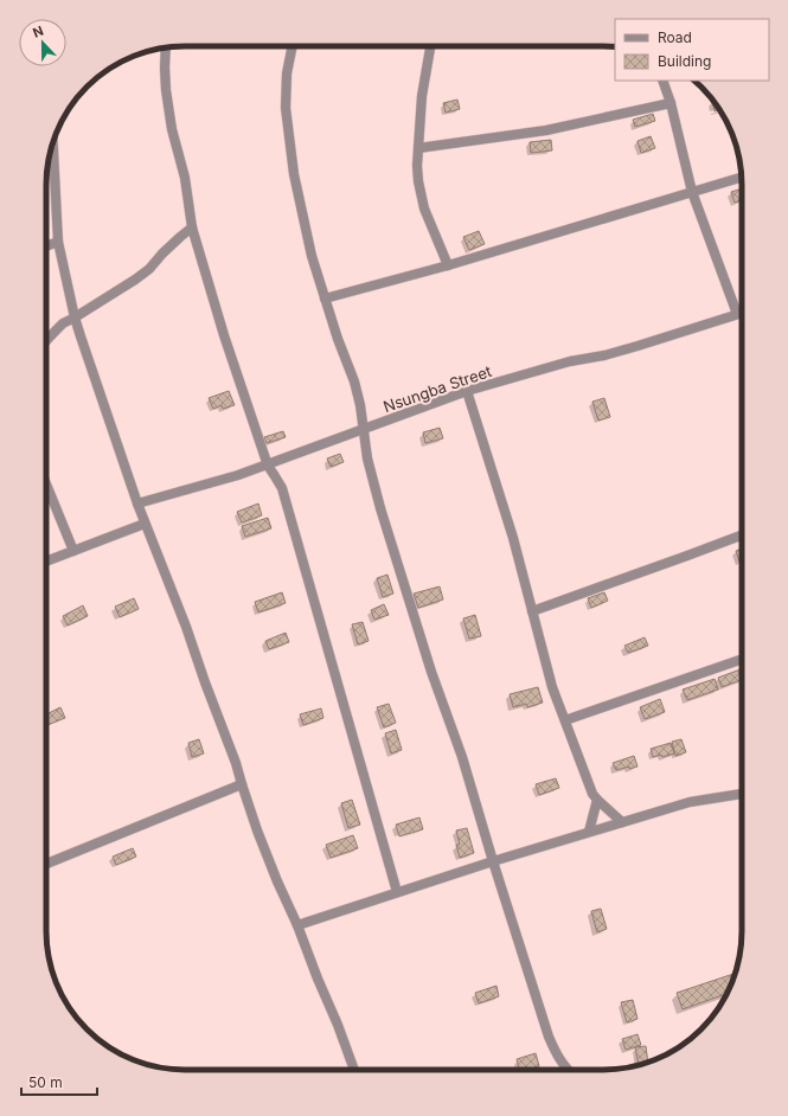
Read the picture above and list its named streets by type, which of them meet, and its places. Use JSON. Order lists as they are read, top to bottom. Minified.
{"streets":{"street":["Nsungba Street"]},"legend":["Road","Building"],"scale_bar":"50 m","north":"top"}
